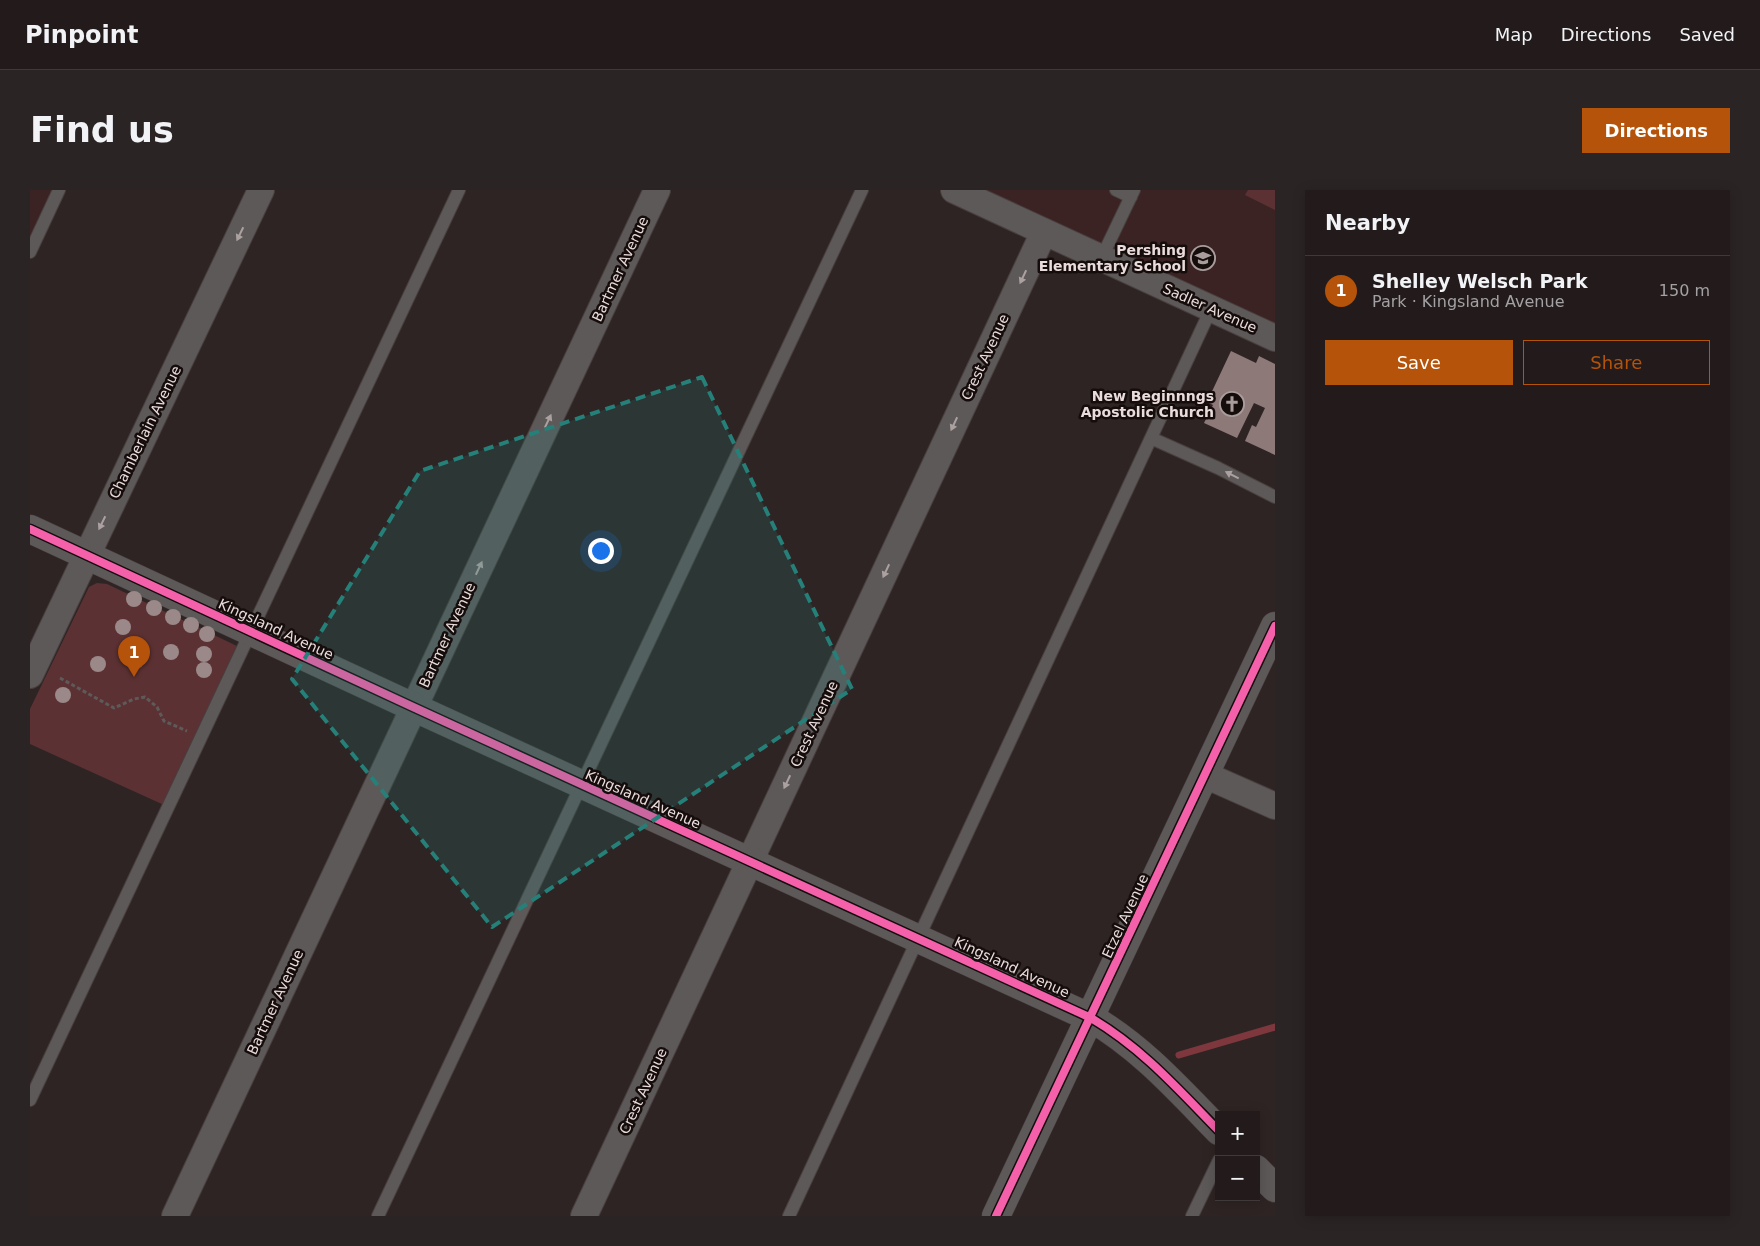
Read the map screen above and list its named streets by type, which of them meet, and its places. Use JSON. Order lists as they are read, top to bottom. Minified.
{"streets":{"street":["Bartmer Avenue","Sadler Avenue","Crest Avenue","Chamberlain Avenue","Kingsland Avenue","Etzel Avenue"]},"crossings":[["Bartmer Avenue","Kingsland Avenue"],["Sadler Avenue","Crest Avenue"],["Crest Avenue","Kingsland Avenue"],["Chamberlain Avenue","Kingsland Avenue"],["Kingsland Avenue","Etzel Avenue"]],"one_way":["Bartmer Avenue","Crest Avenue","Chamberlain Avenue"],"places":{"school or university":["Pershing Elementary School"],"church":["New Beginnngs Apostolic Church"]},"page":{"header":"Pinpoint","nav":["Map","Directions","Saved"],"buttons":["Directions",["Save","Share"]],"title":"Find us","heading":"Nearby","list":[{"mark":"1","name":"Shelley Welsch Park","note":"Park · Kingsland Avenue","value":"150 m"}],"pins":"1","map_buttons":["+","−"]}}
